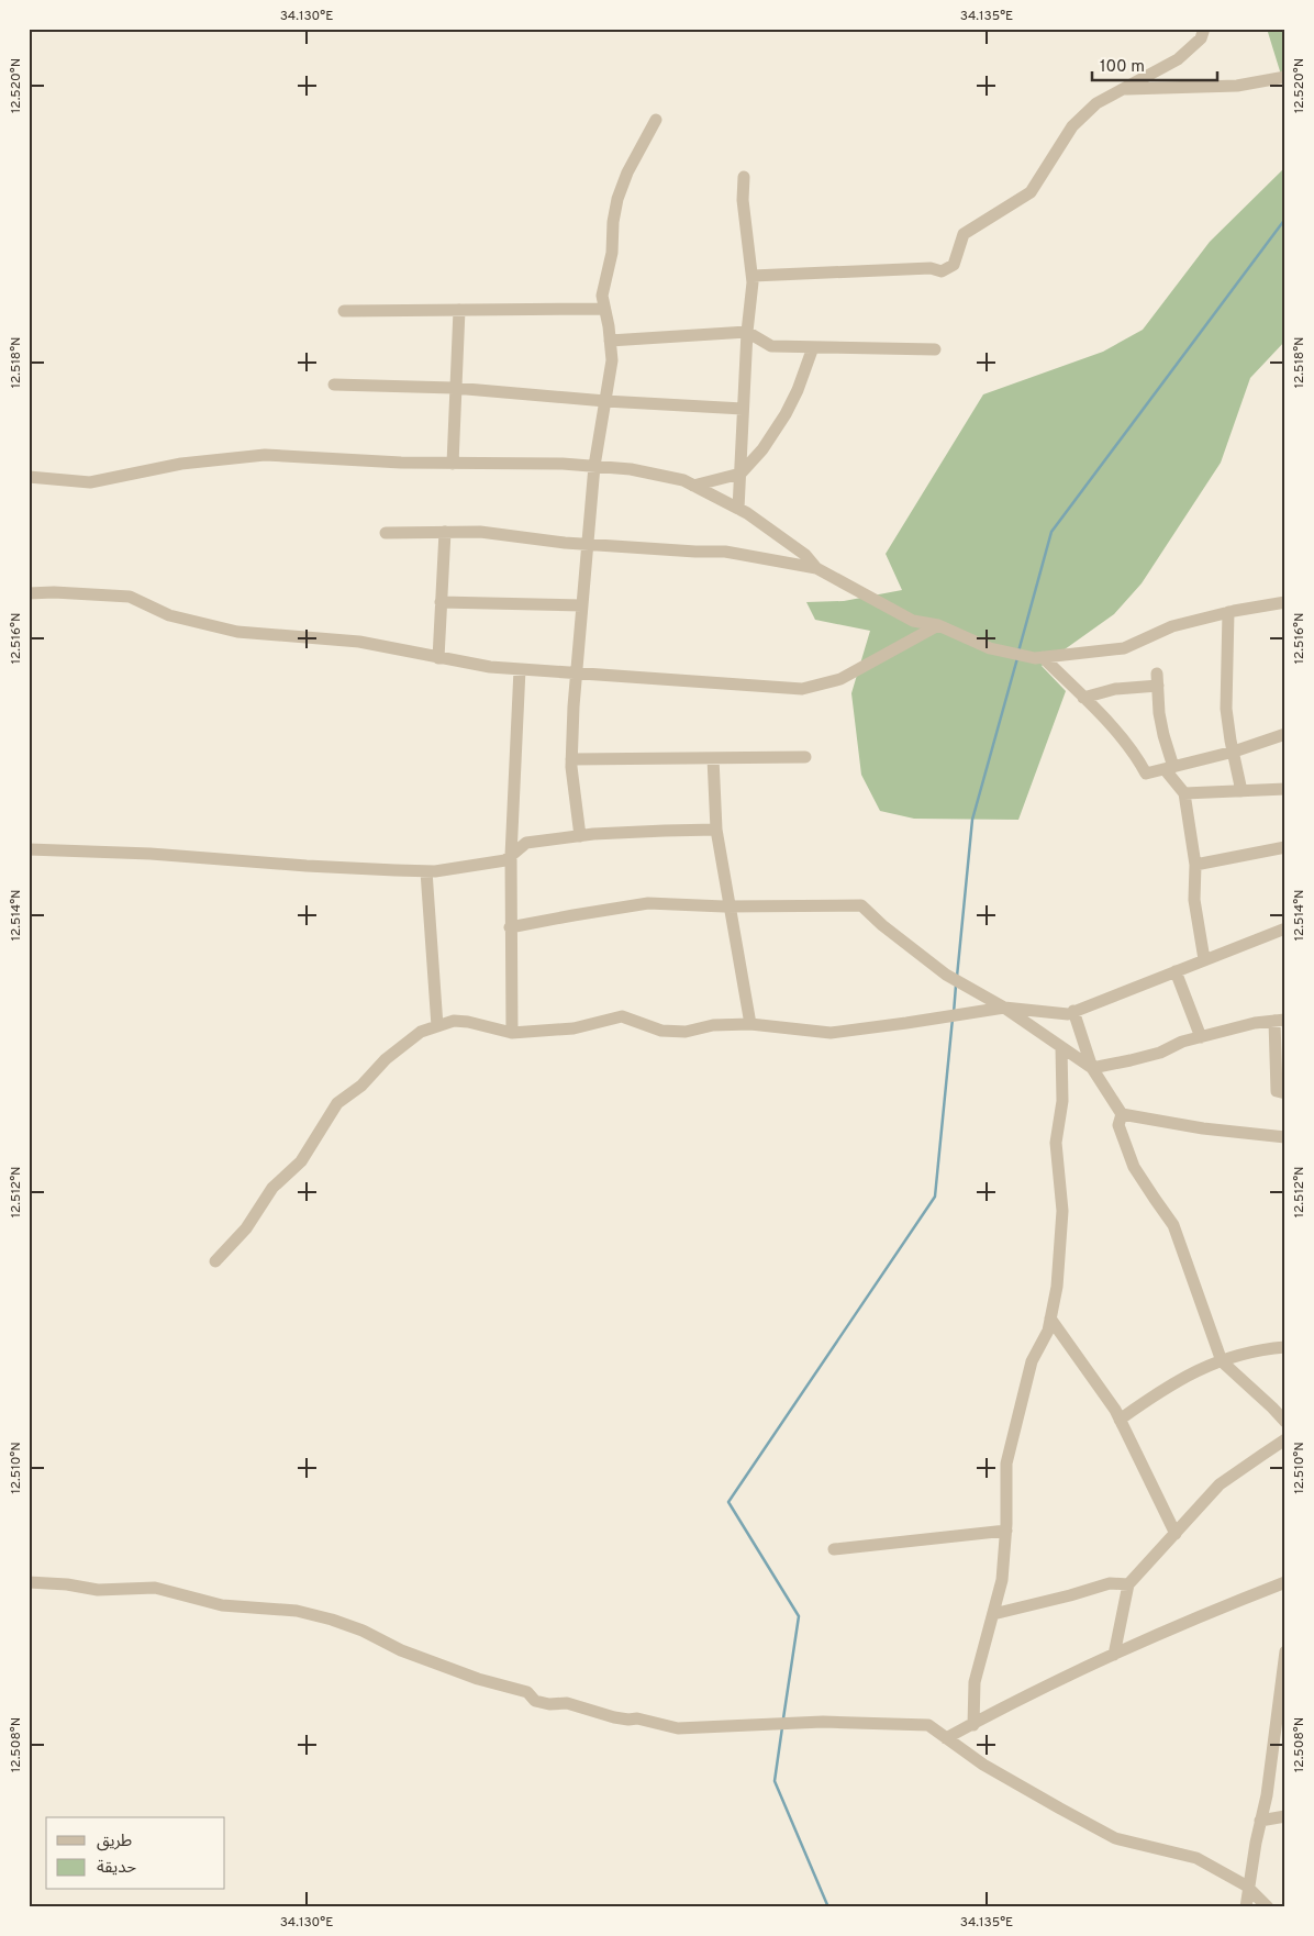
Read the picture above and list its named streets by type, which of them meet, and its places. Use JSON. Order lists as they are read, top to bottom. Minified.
{"legend":["طريق","حديقة"],"scale_bar":"100 m","coordinates":["34.130°E","34.135°E","12.520°N","12.518°N","12.516°N","12.514°N","12.512°N","12.510°N","12.508°N"]}
